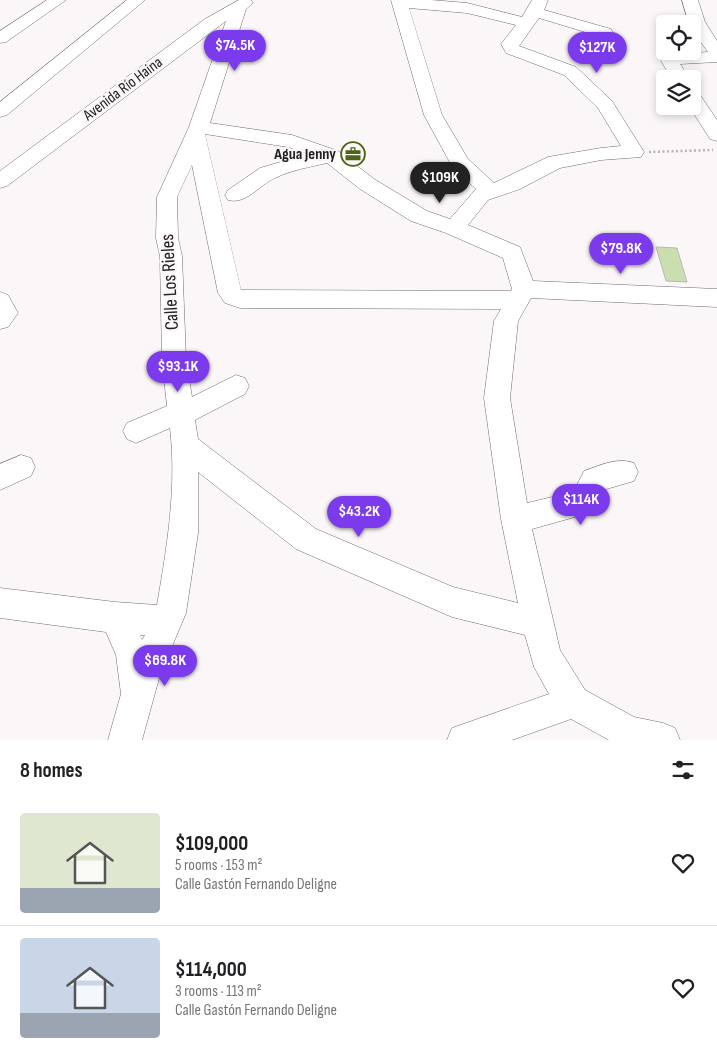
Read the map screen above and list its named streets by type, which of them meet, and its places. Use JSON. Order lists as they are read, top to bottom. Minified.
{"streets":{"street":["Avenida Río Haina","Calle Los Rieles"]},"crossings":[["Avenida Río Haina","Calle Los Rieles"]],"places":{"office":["Agua Jenny"]},"page":{"price":["$74.5K","$127K","$109K","$79.8K","$93.1K","$114K","$43.2K","$69.8K"],"heading":"8 homes","list":[{"name":"$109,000","note":"5 rooms · 153 m² · Calle Gastón Fernando Deligne"},{"name":"$114,000","note":"3 rooms · 113 m² · Calle Gastón Fernando Deligne"}]}}
